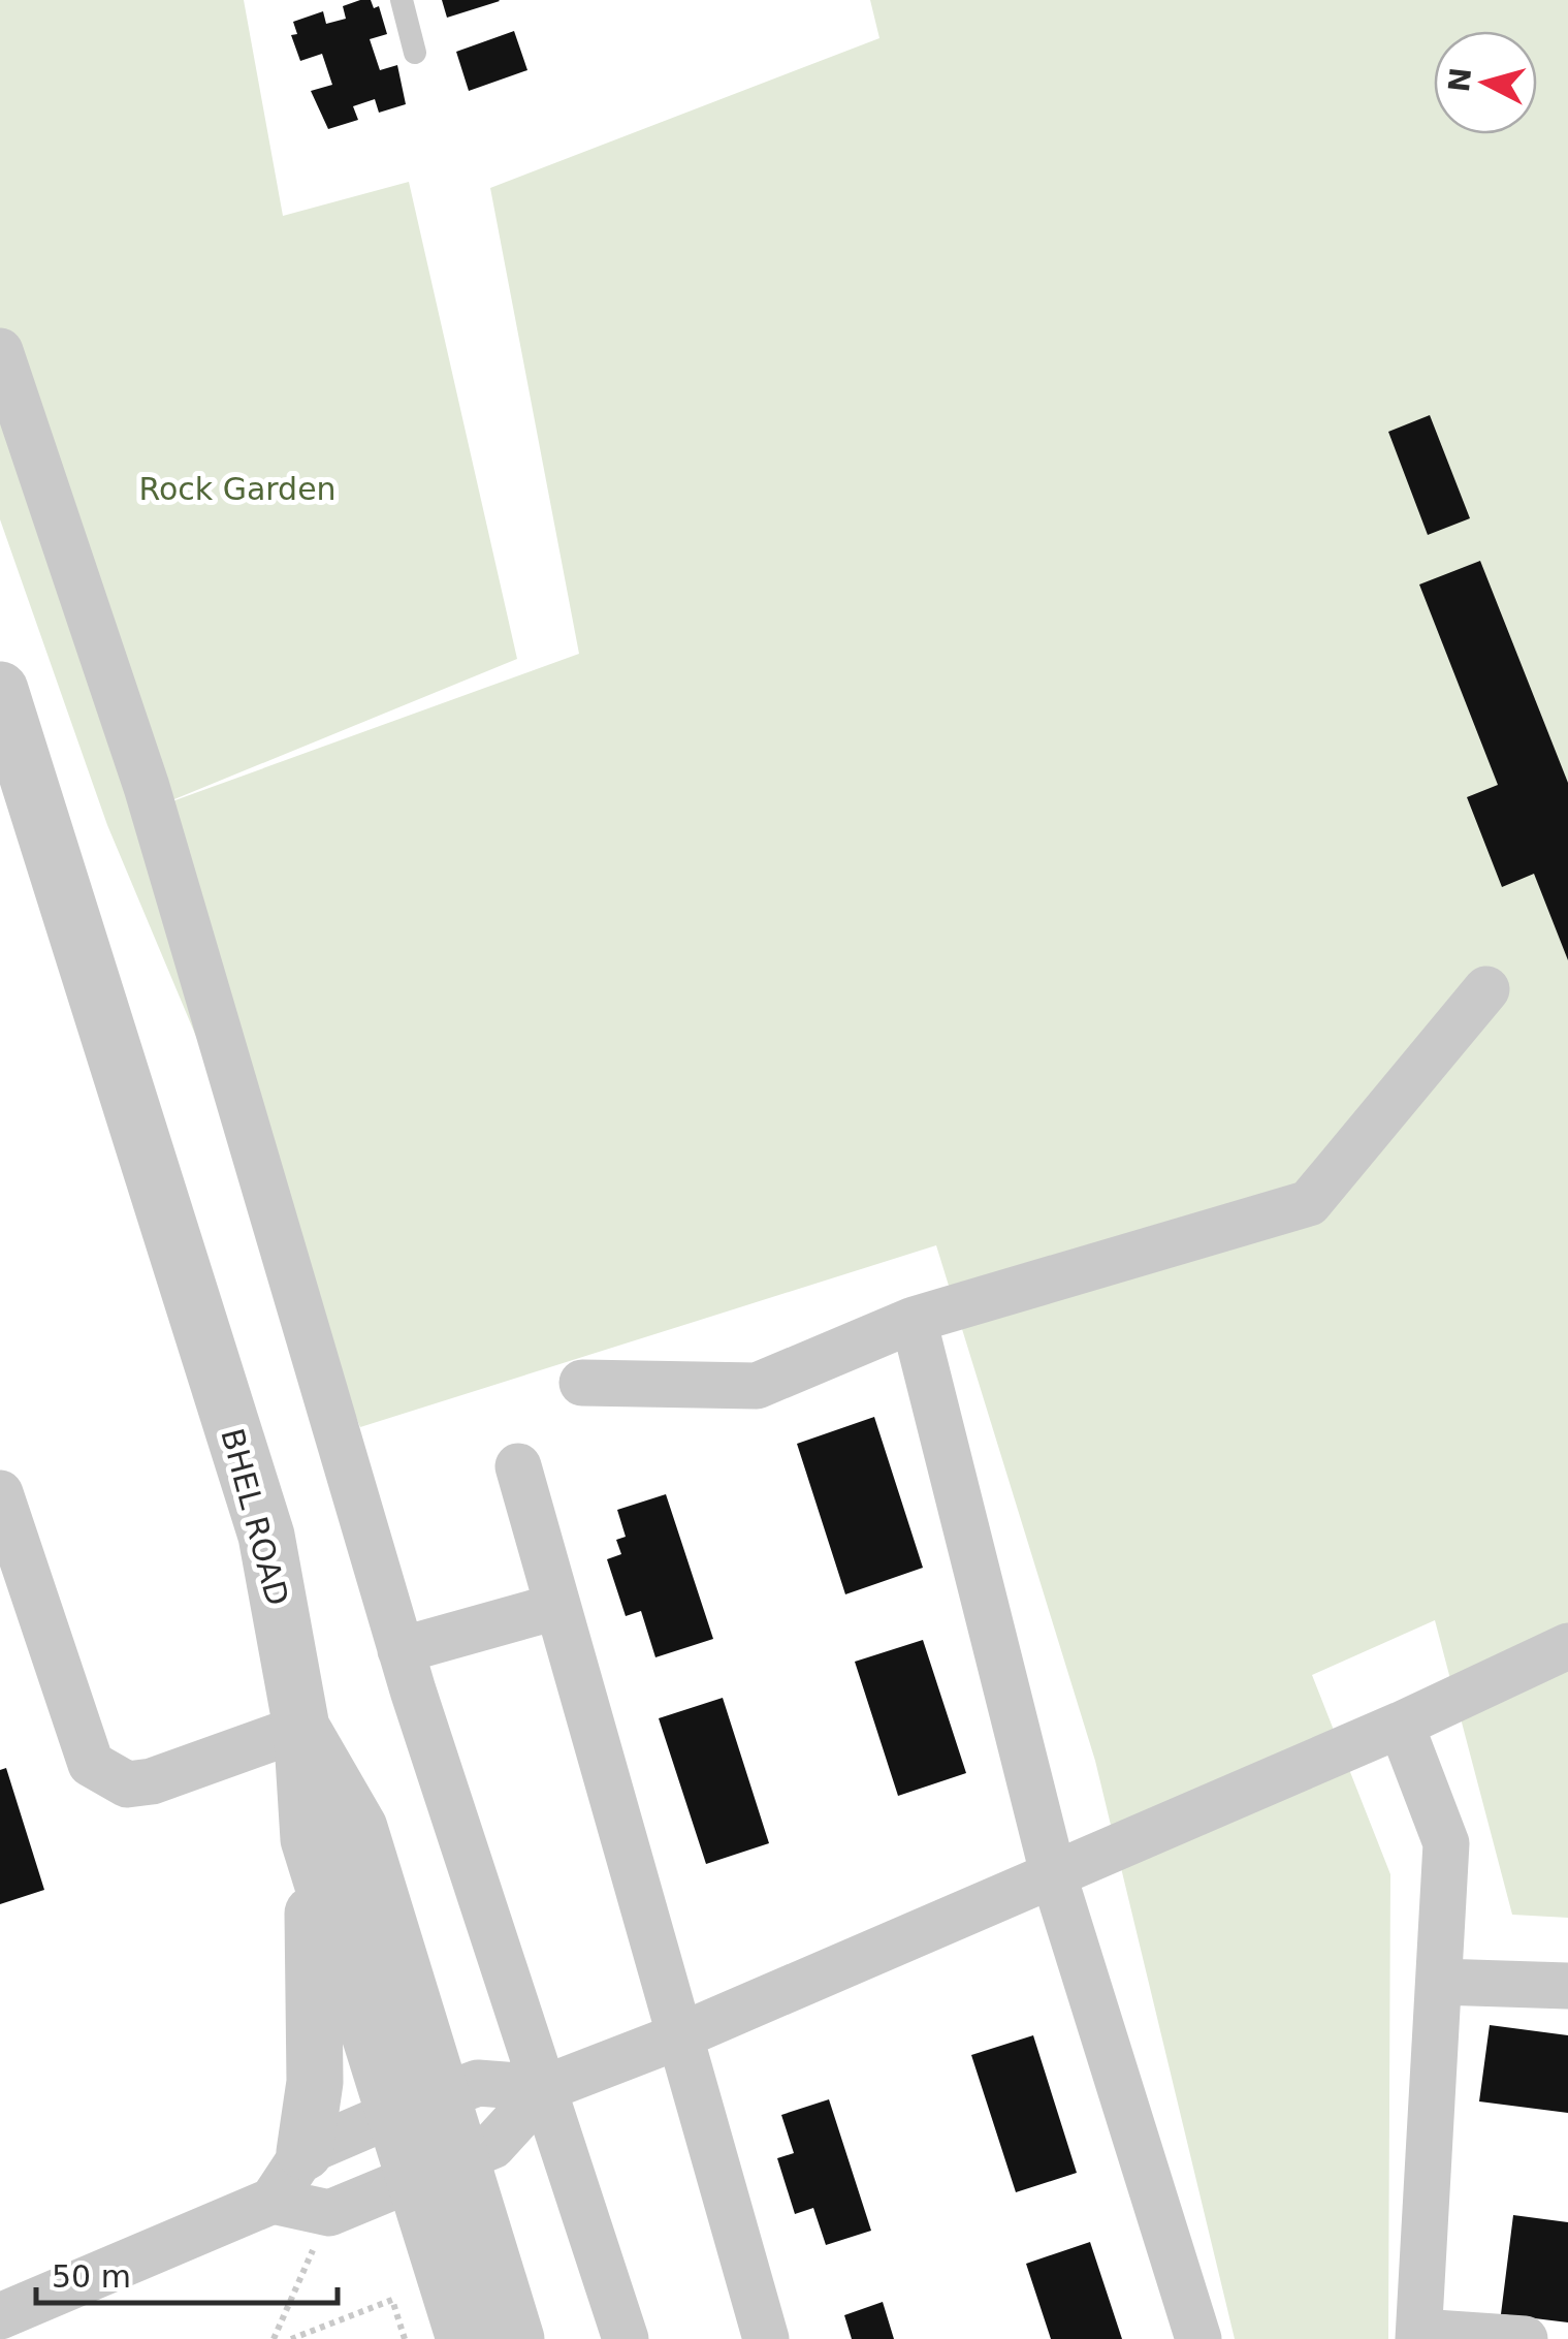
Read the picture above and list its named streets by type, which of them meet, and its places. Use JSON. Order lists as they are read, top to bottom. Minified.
{"streets":{"street":["BHEL ROAD"]},"parks":["Rock Garden"],"scale_bar":"50 m","north":"left"}
